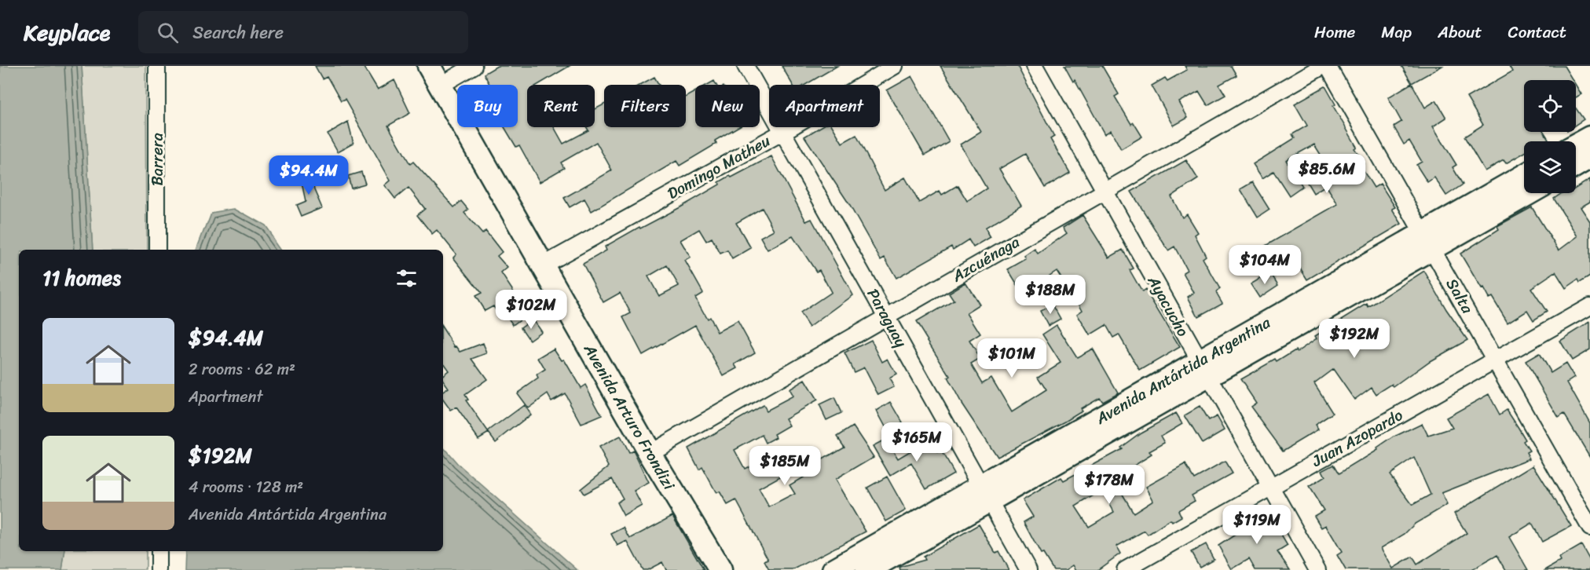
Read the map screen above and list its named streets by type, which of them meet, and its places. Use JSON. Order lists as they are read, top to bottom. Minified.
{"streets":{"main road":["Avenida Antártida Argentina","Avenida Arturo Frondizi"],"street":["Barrera","Domingo Matheu","Azcuénaga","Salta","Ayacucho","Paraguay","Juan Azopardo"]},"crossings":[["Domingo Matheu","Paraguay"],["Domingo Matheu","Avenida Arturo Frondizi"],["Azcuénaga","Ayacucho"],["Azcuénaga","Paraguay"],["Azcuénaga","Avenida Arturo Frondizi"],["Salta","Avenida Antártida Argentina"],["Salta","Juan Azopardo"],["Ayacucho","Avenida Antártida Argentina"],["Ayacucho","Juan Azopardo"],["Paraguay","Avenida Antártida Argentina"]],"page":{"header":"Keyplace","search":"Search here","nav":["Home","Map","About","Contact"],"chip":["Buy","Rent","Filters","New","Apartment"],"price":["$85.6M","$94.4M","$104M","$188M","$102M","$192M","$101M","$165M","$185M","$178M","$119M"],"heading":"11 homes","list":[{"name":"$94.4M","note":"2 rooms · 62 m² · Apartment"},{"name":"$192M","note":"4 rooms · 128 m² · Avenida Antártida Argentina"}]}}
